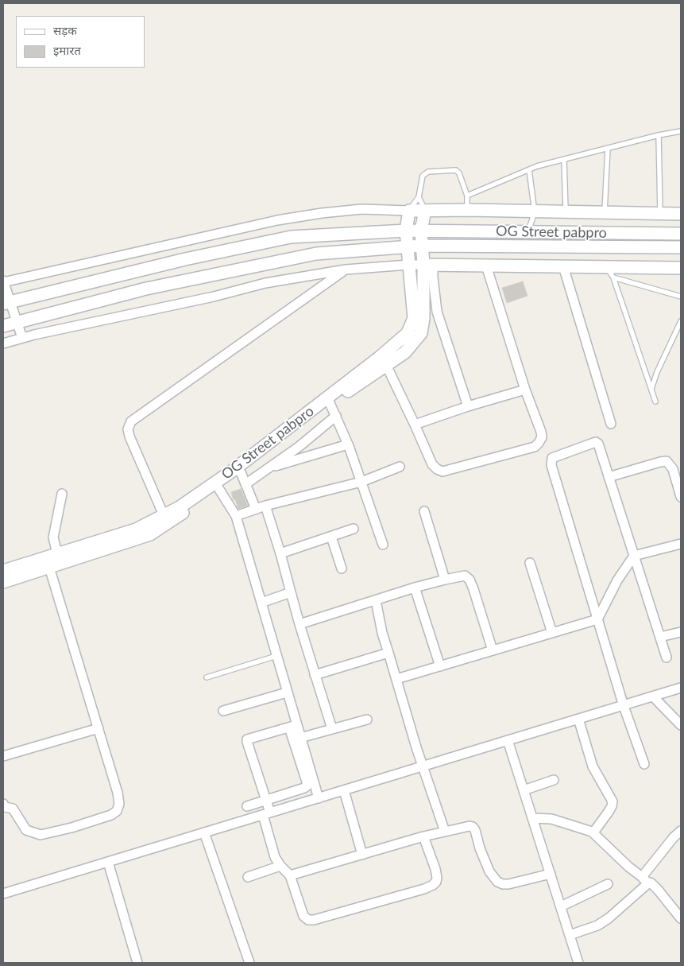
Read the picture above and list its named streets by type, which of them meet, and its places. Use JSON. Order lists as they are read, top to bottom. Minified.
{"streets":{"street":["OG Street pabpro"]},"legend":["सड़क","इमारत"]}
